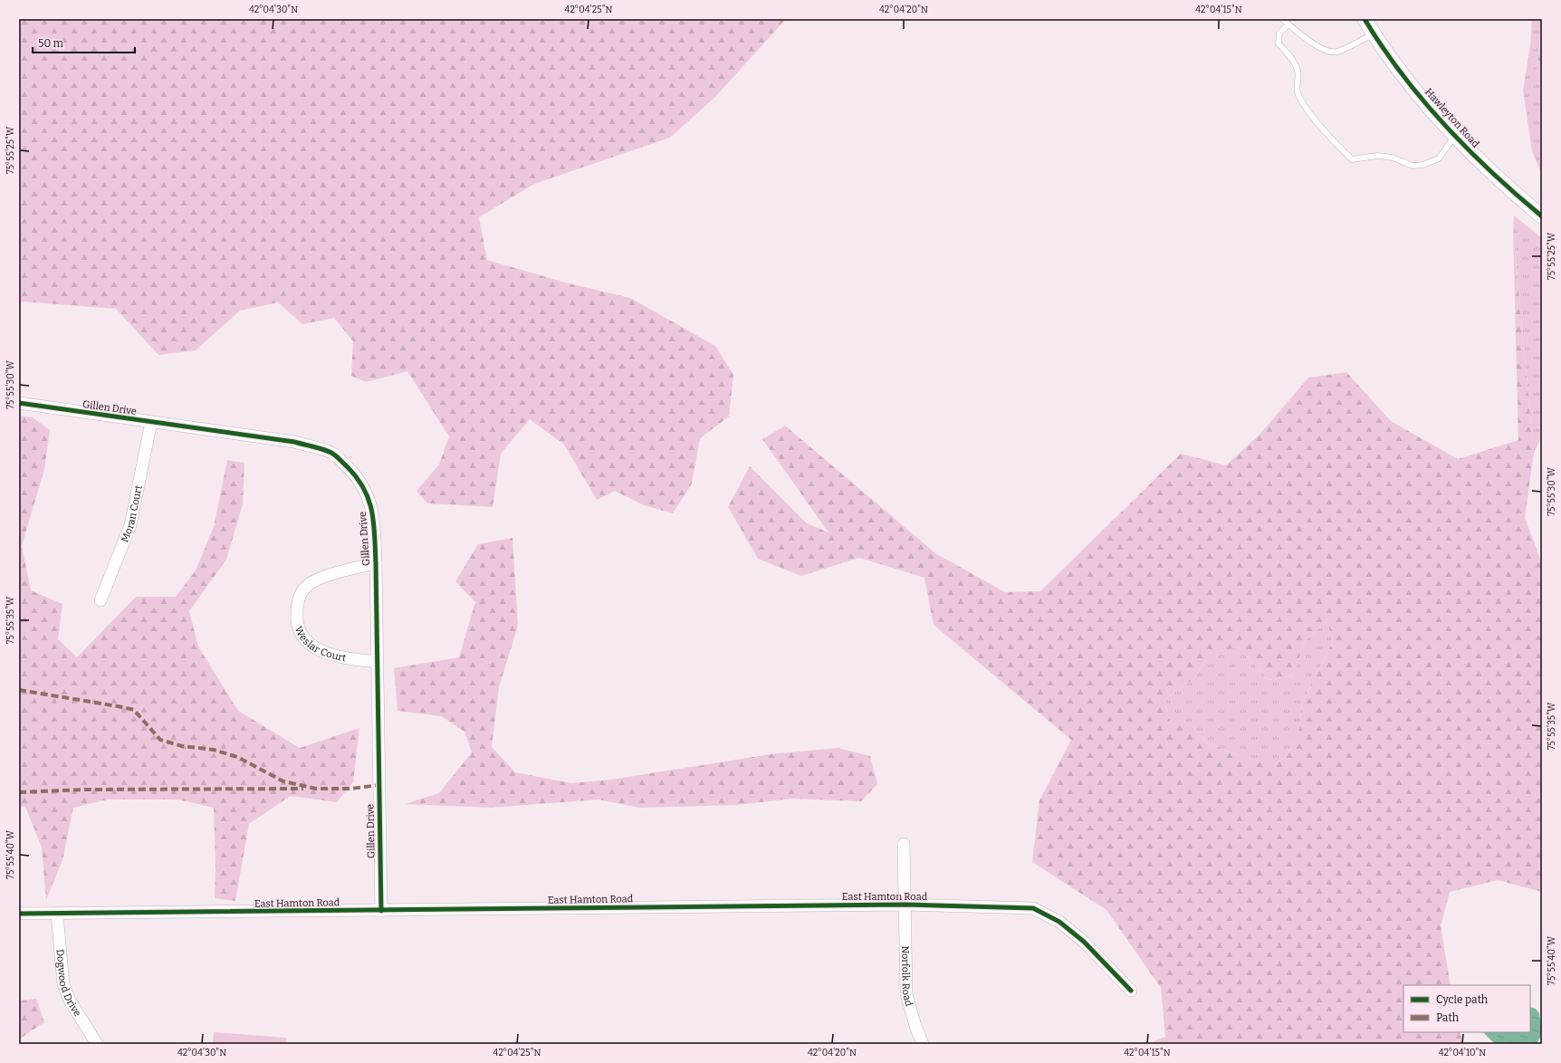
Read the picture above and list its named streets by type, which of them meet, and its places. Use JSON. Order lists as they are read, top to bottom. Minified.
{"streets":{"street":["Hawleyton Road","Gillen Drive","Moran Court","Weslar Court","East Hamton Road","Norfolk Road","Dogwood Drive"]},"crossings":[["Gillen Drive","Moran Court"],["Gillen Drive","Weslar Court"],["Gillen Drive","East Hamton Road"],["East Hamton Road","Norfolk Road"],["East Hamton Road","Dogwood Drive"]],"legend":["Cycle path","Path"],"scale_bar":"50 m","coordinates":["42°04'30\"N","42°04'25\"N","42°04'20\"N","42°04'15\"N","75°55'25\"W","75°55'30\"W","75°55'35\"W","75°55'40\"W","42°04'10\"N"]}
